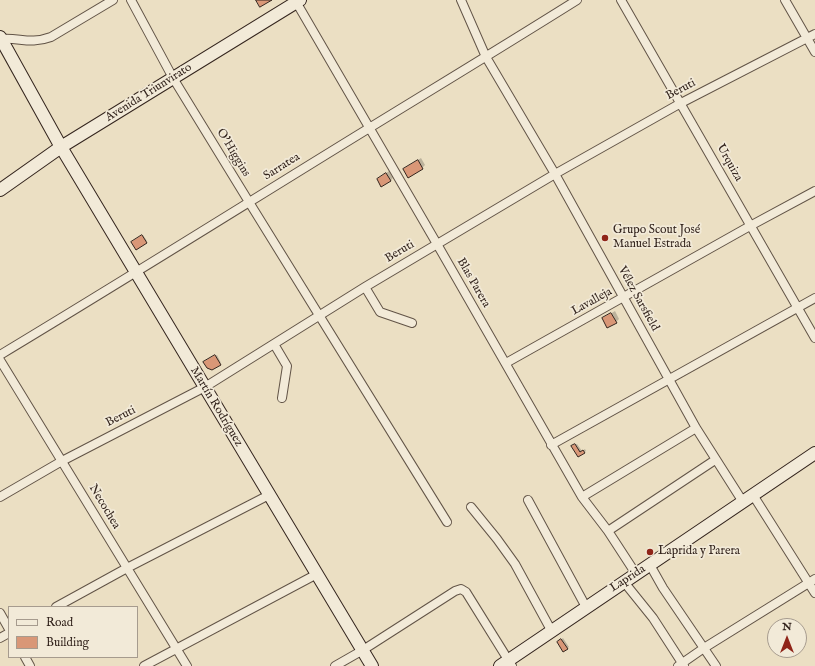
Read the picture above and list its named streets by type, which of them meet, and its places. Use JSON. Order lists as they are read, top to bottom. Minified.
{"streets":{"street":["Beruti","Avenida Triunvirato","O'Higgins","Urquiza","Sarratea","Blas Parera","Vélez Sarsfield","Lavalleja","Martín Rodríguez","Necochea","Laprida"]},"crossings":[["Beruti","O'Higgins"],["Beruti","Urquiza"],["Beruti","Blas Parera"],["Beruti","Vélez Sarsfield"],["Beruti","Martín Rodríguez"],["Beruti","Necochea"],["Avenida Triunvirato","O'Higgins"],["Avenida Triunvirato","Blas Parera"],["Avenida Triunvirato","Martín Rodríguez"],["O'Higgins","Sarratea"],["Urquiza","Lavalleja"],["Sarratea","Blas Parera"],["Sarratea","Vélez Sarsfield"],["Sarratea","Martín Rodríguez"],["Blas Parera","Lavalleja"],["Blas Parera","Laprida"],["Vélez Sarsfield","Lavalleja"],["Vélez Sarsfield","Laprida"]],"places":["Grupo Scout José Manuel Estrada","Laprida y Parera"],"legend":["Road","Building"],"north":"top"}
